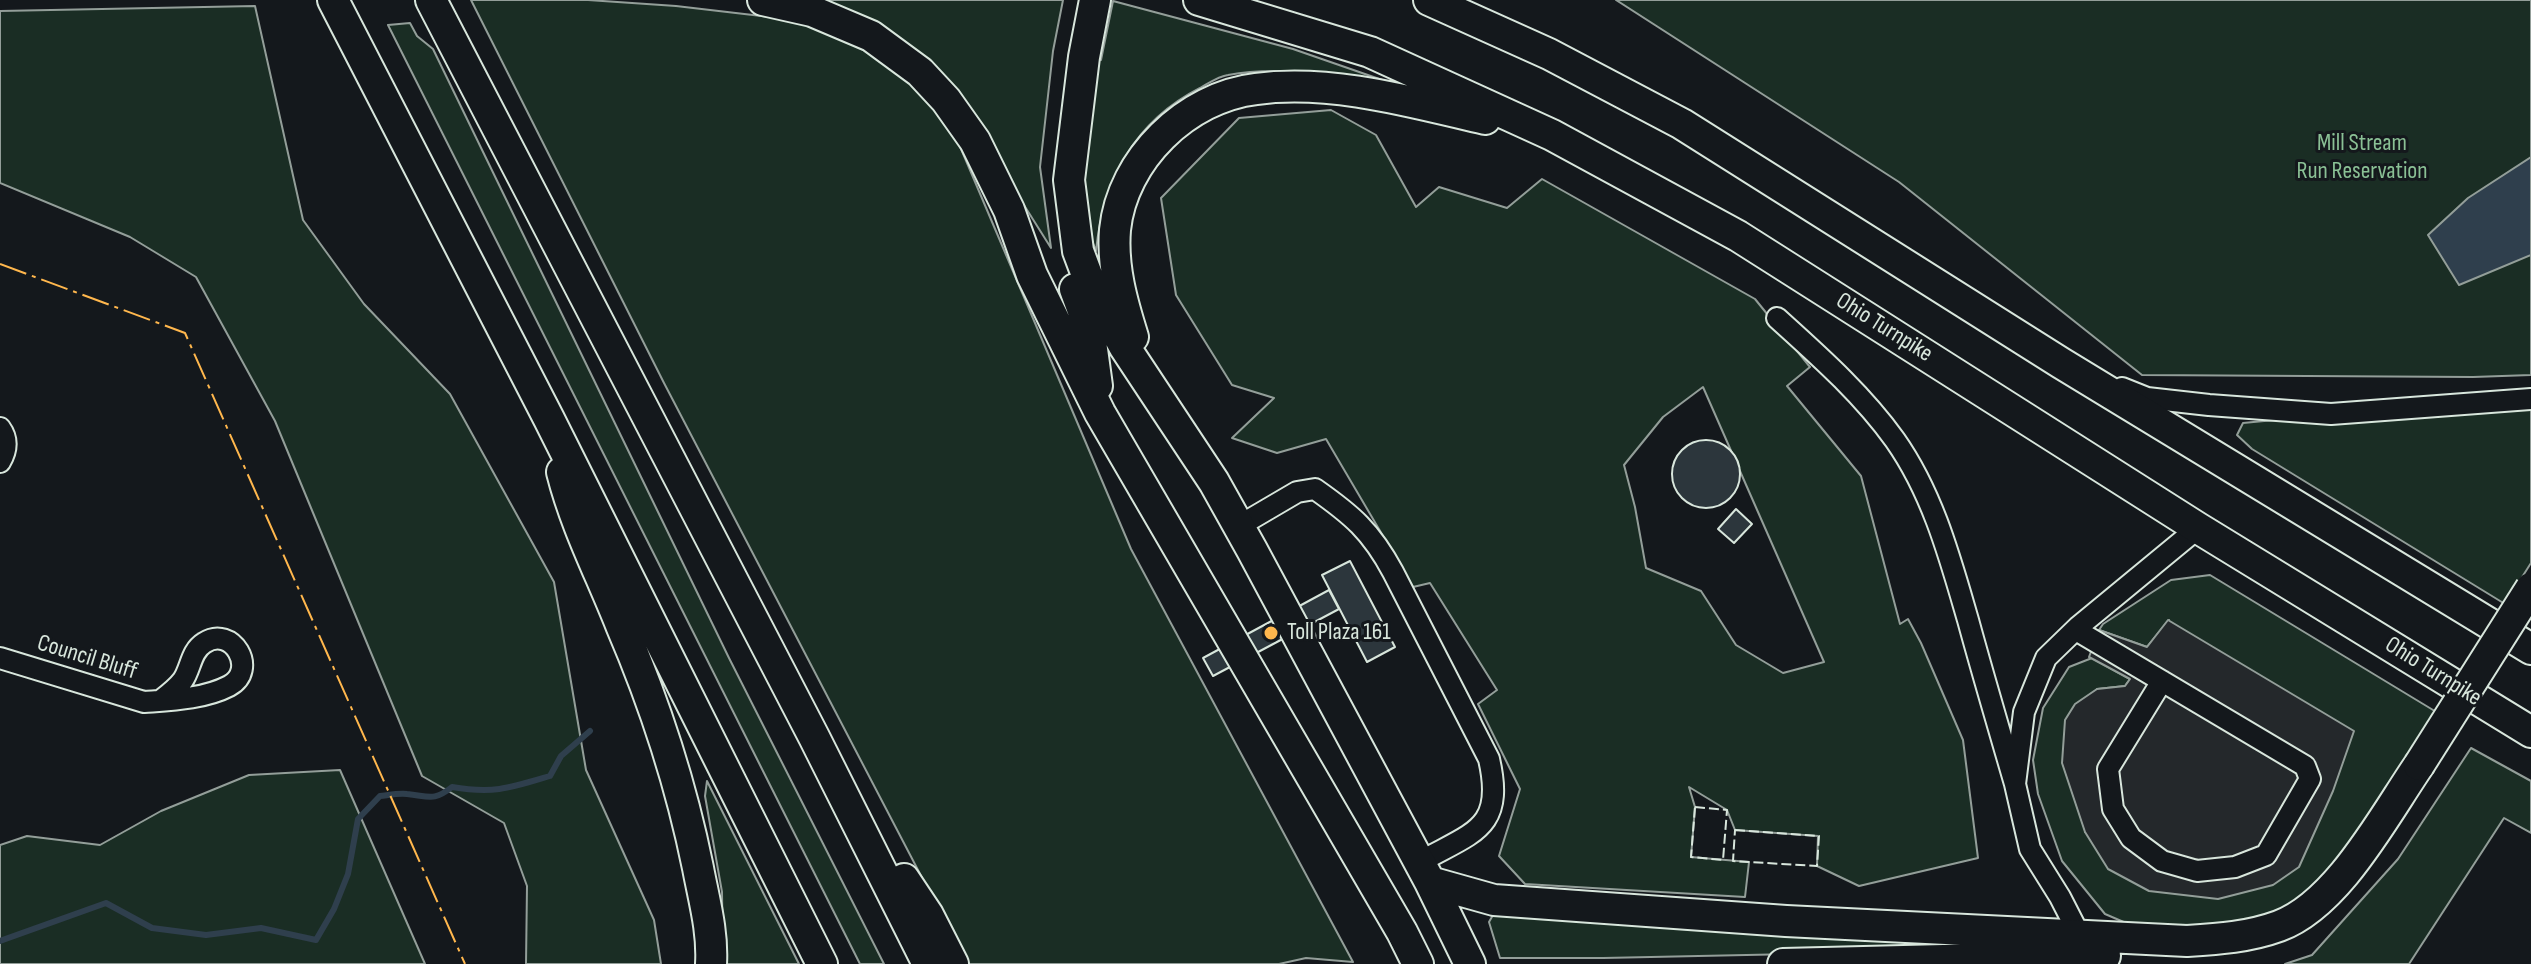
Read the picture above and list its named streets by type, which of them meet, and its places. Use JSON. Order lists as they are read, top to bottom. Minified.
{"streets":{"highway":["Ohio Turnpike"],"street":["Council Bluff"]},"parks":["Mill Stream Run Reservation"],"places":["Toll Plaza 161"]}
